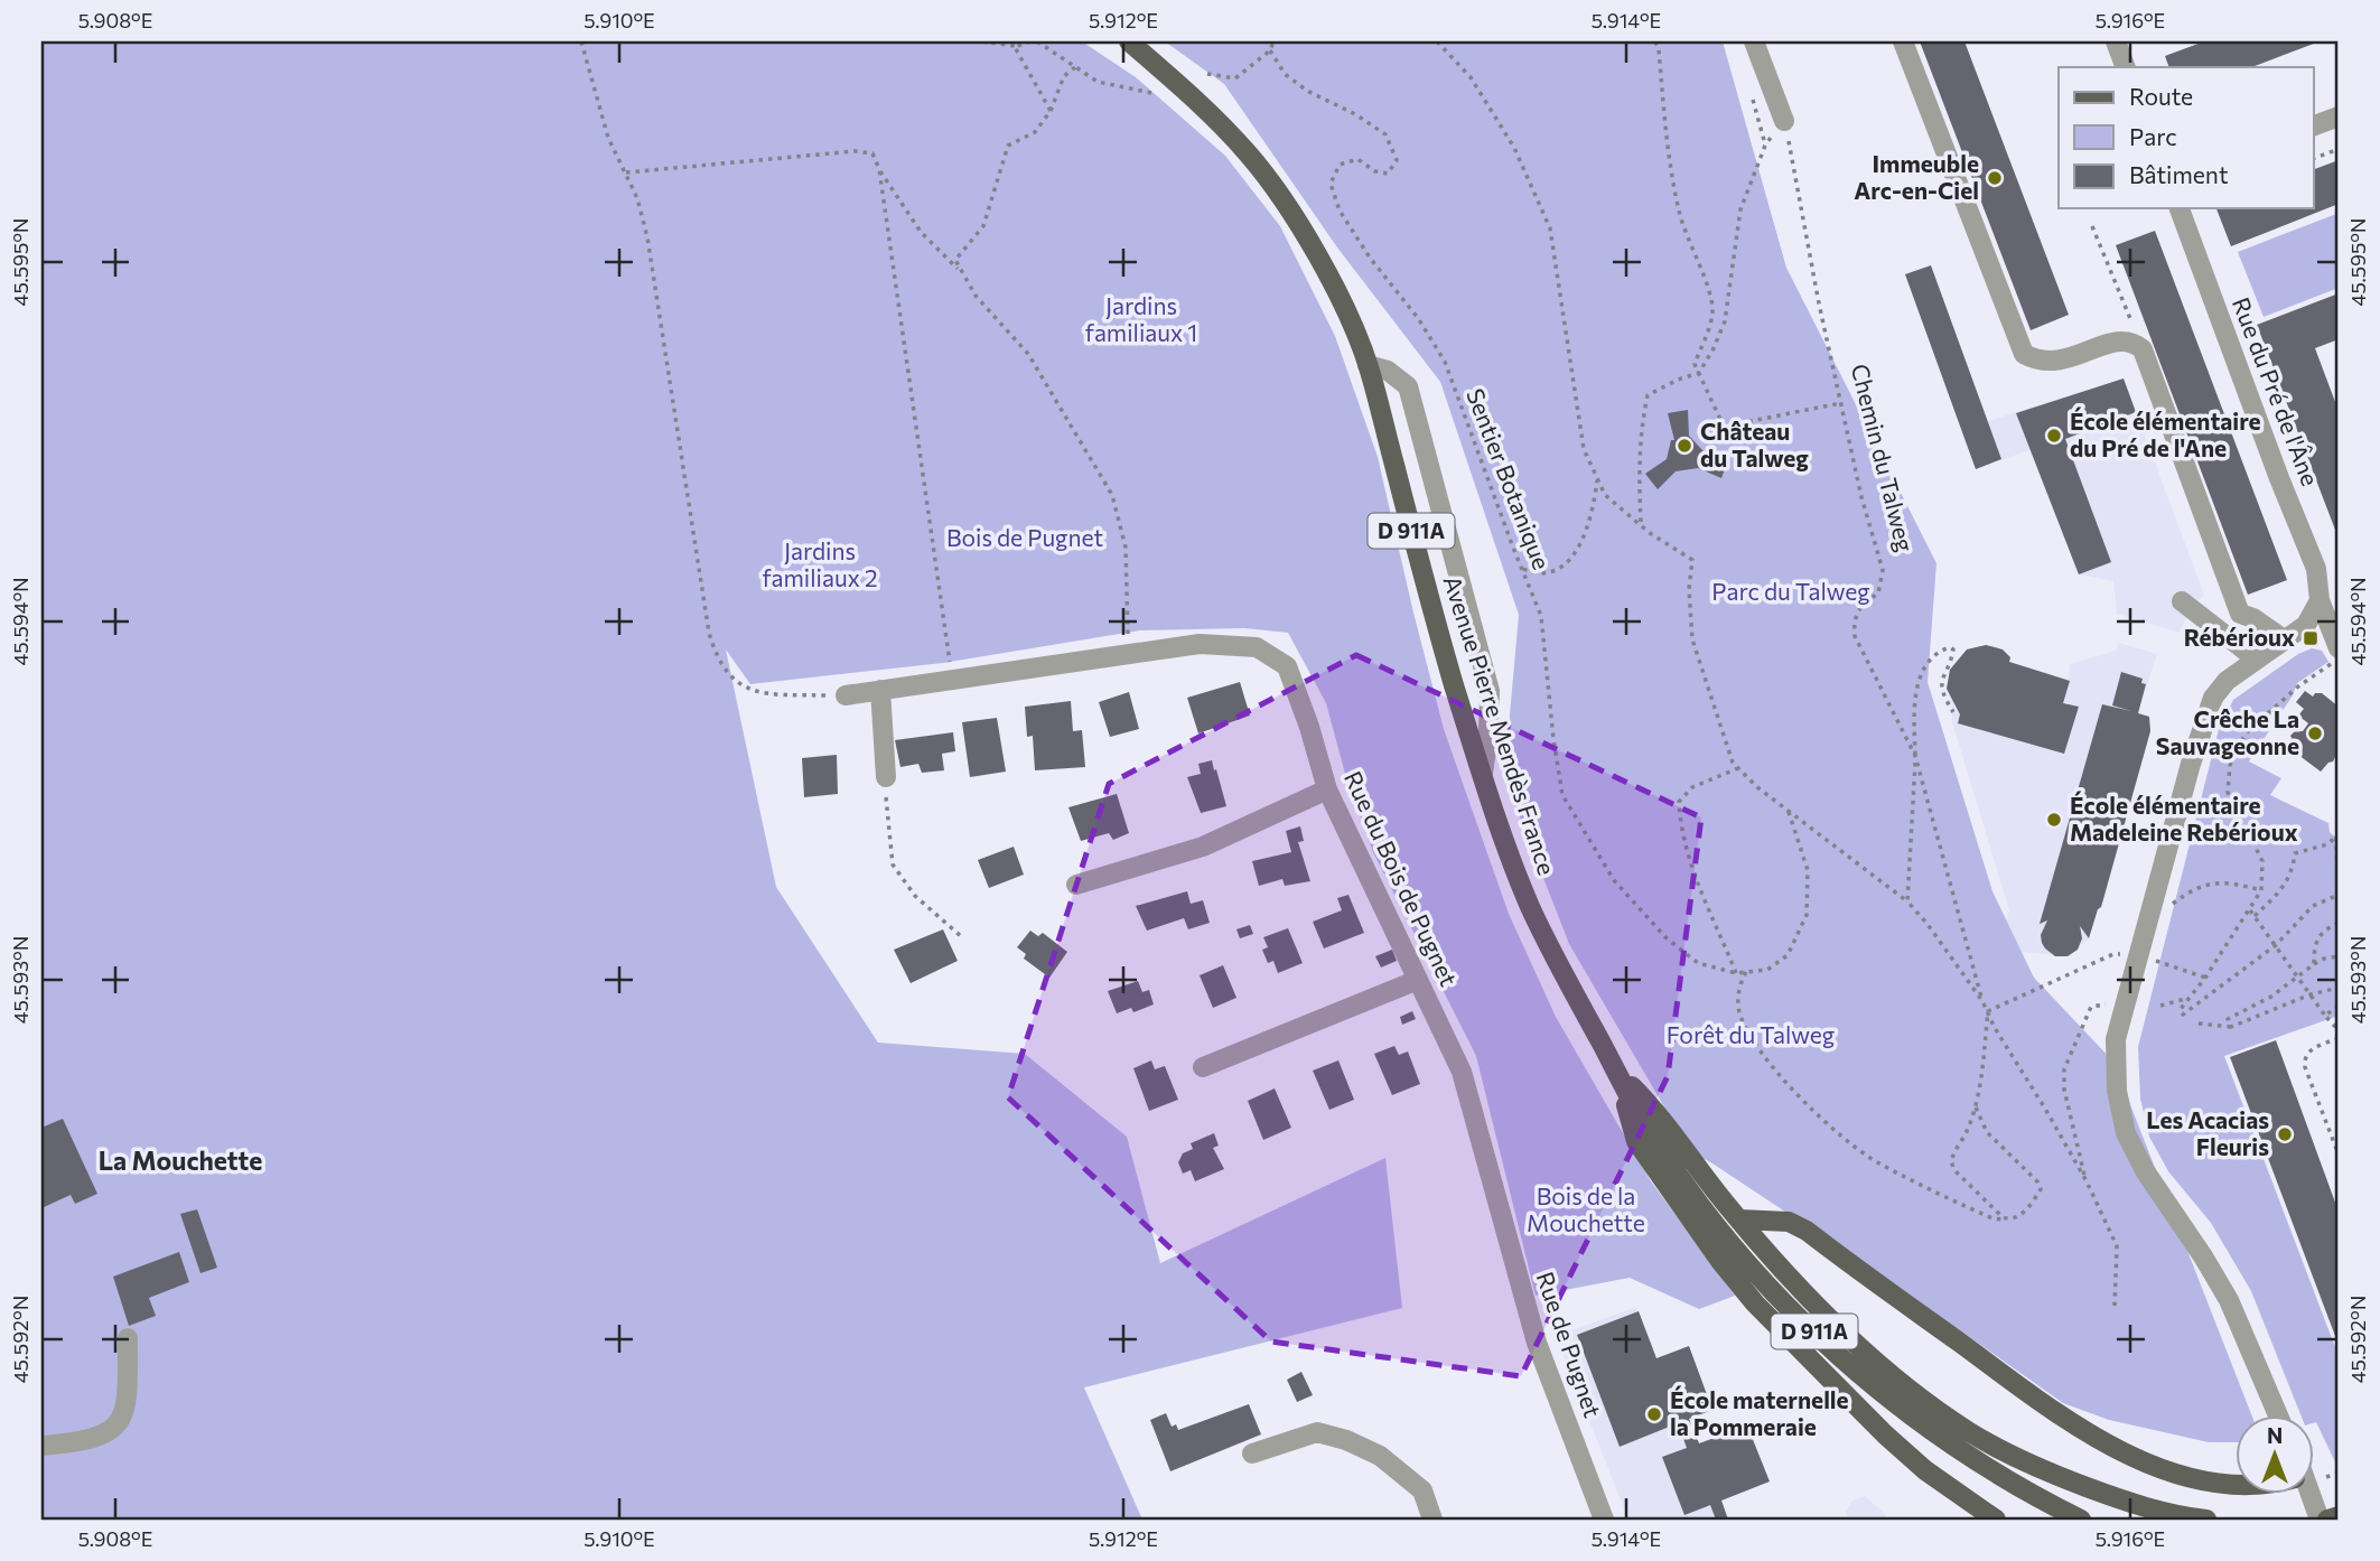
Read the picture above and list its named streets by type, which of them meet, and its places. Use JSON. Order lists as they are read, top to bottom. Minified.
{"streets":{"main road":["D 911A","Avenue Pierre Mendès France"],"street":["Rue du Pré de l'Âne","Rue du Bois de Pugnet","Rue de Pugnet"],"path":["Chemin du Talweg","Sentier Botanique"]},"crossings":[["Rue du Bois de Pugnet","Rue de Pugnet"]],"districts":["La Mouchette"],"parks":["Jardins familiaux 1","Bois de Pugnet","Jardins familiaux 2","Parc du Talweg","Forêt du Talweg","Bois de la Mouchette"],"places":{"other":["Immeuble Arc-en-Ciel","École élémentaire du Pré de l'Ane","Château du Talweg","Crêche La Sauvageonne","École élémentaire Madeleine Rebérioux","Les Acacias Fleuris","École maternelle la Pommeraie"],"transit":["Rébérioux"]},"legend":["Route","Parc","Bâtiment"],"north":"top","coordinates":["5.908°E","5.910°E","5.912°E","5.914°E","5.916°E","45.595°N","45.594°N","45.593°N","45.592°N"]}
